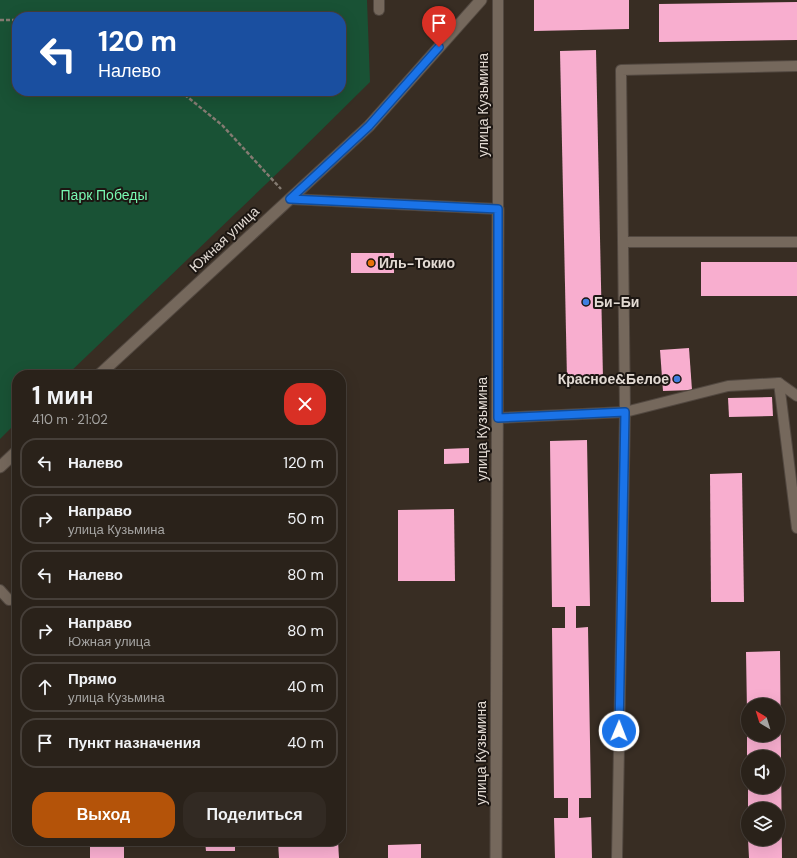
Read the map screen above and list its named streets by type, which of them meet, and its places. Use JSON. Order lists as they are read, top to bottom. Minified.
{"streets":{"street":["улица Кузьмина","Южная улица"]},"parks":["Парк Победы"],"places":["Иль-Токио","Би-Би","Красное&Белое"],"north":"top left","page":{"turn":["120 m","Налево"],"heading":["1 мин","410 m · 21:02"],"list":[{"name":"Налево","value":"120 m"},{"name":"Направо","note":"улица Кузьмина","value":"50 m"},{"name":"Налево","value":"80 m"},{"name":"Направо","note":"Южная улица","value":"80 m"},{"name":"Прямо","note":"улица Кузьмина","value":"40 m"},{"name":"Пункт назначения","value":"40 m"}],"buttons":["Выход","Поделиться"]}}
